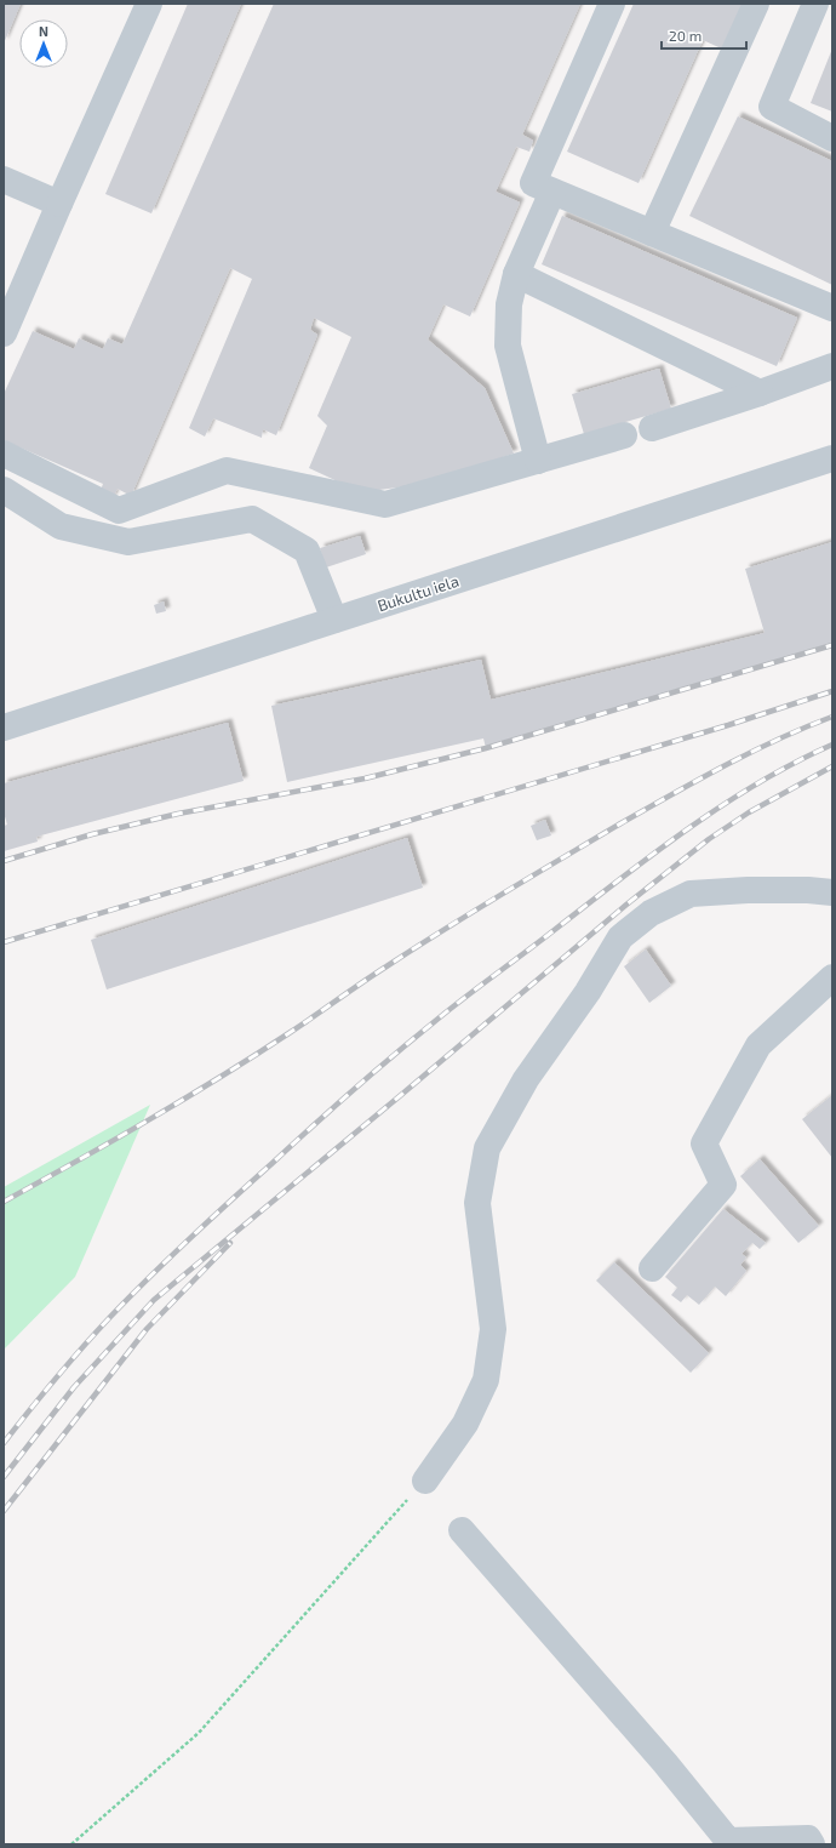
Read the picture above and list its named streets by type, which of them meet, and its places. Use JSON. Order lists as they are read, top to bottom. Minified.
{"streets":{"street":["Bukultu iela"]},"scale_bar":"20 m","north":"top"}
